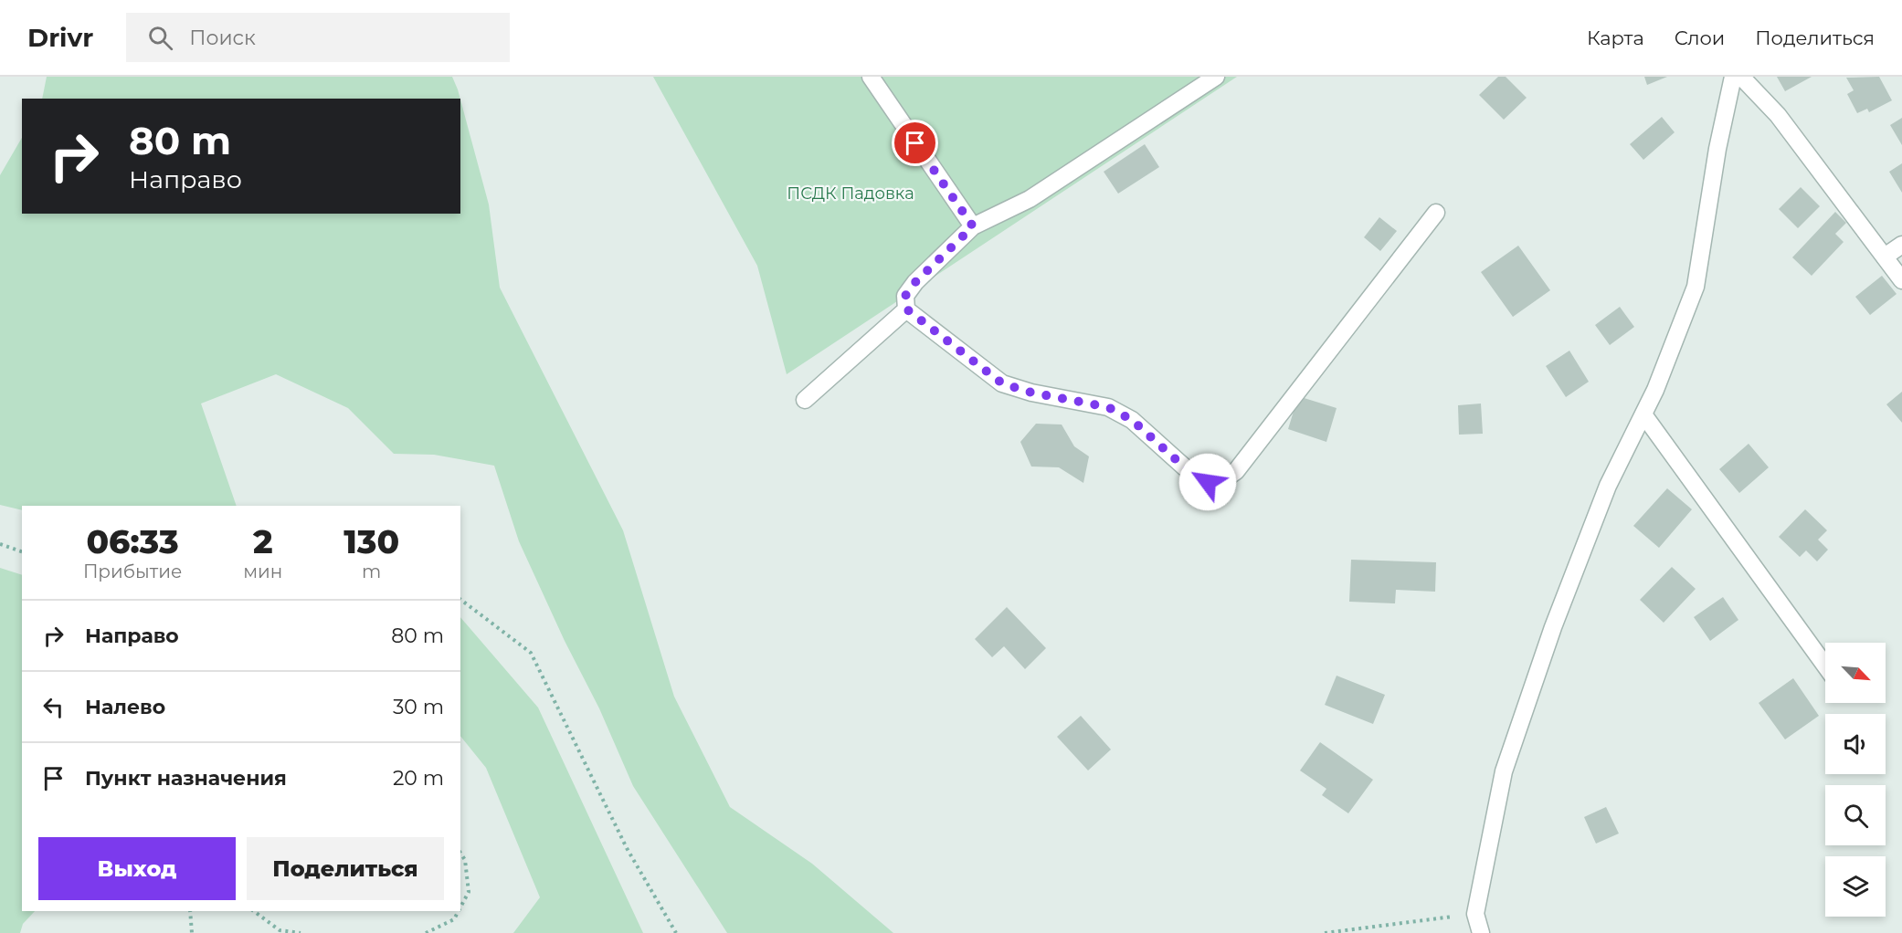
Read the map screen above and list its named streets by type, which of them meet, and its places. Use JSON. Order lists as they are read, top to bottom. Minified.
{"parks":["ПСДК Падовка"],"north":"bottom right","page":{"header":"Drivr","search":"Поиск","nav":["Карта","Слои","Поделиться"],"turn":["80 m","Направо"],"eta":["06:33","Прибытие","2","мин","130","m"],"list":[{"name":"Направо","value":"80 m"},{"name":"Налево","value":"30 m"},{"name":"Пункт назначения","value":"20 m"}],"buttons":["Выход","Поделиться"]}}
